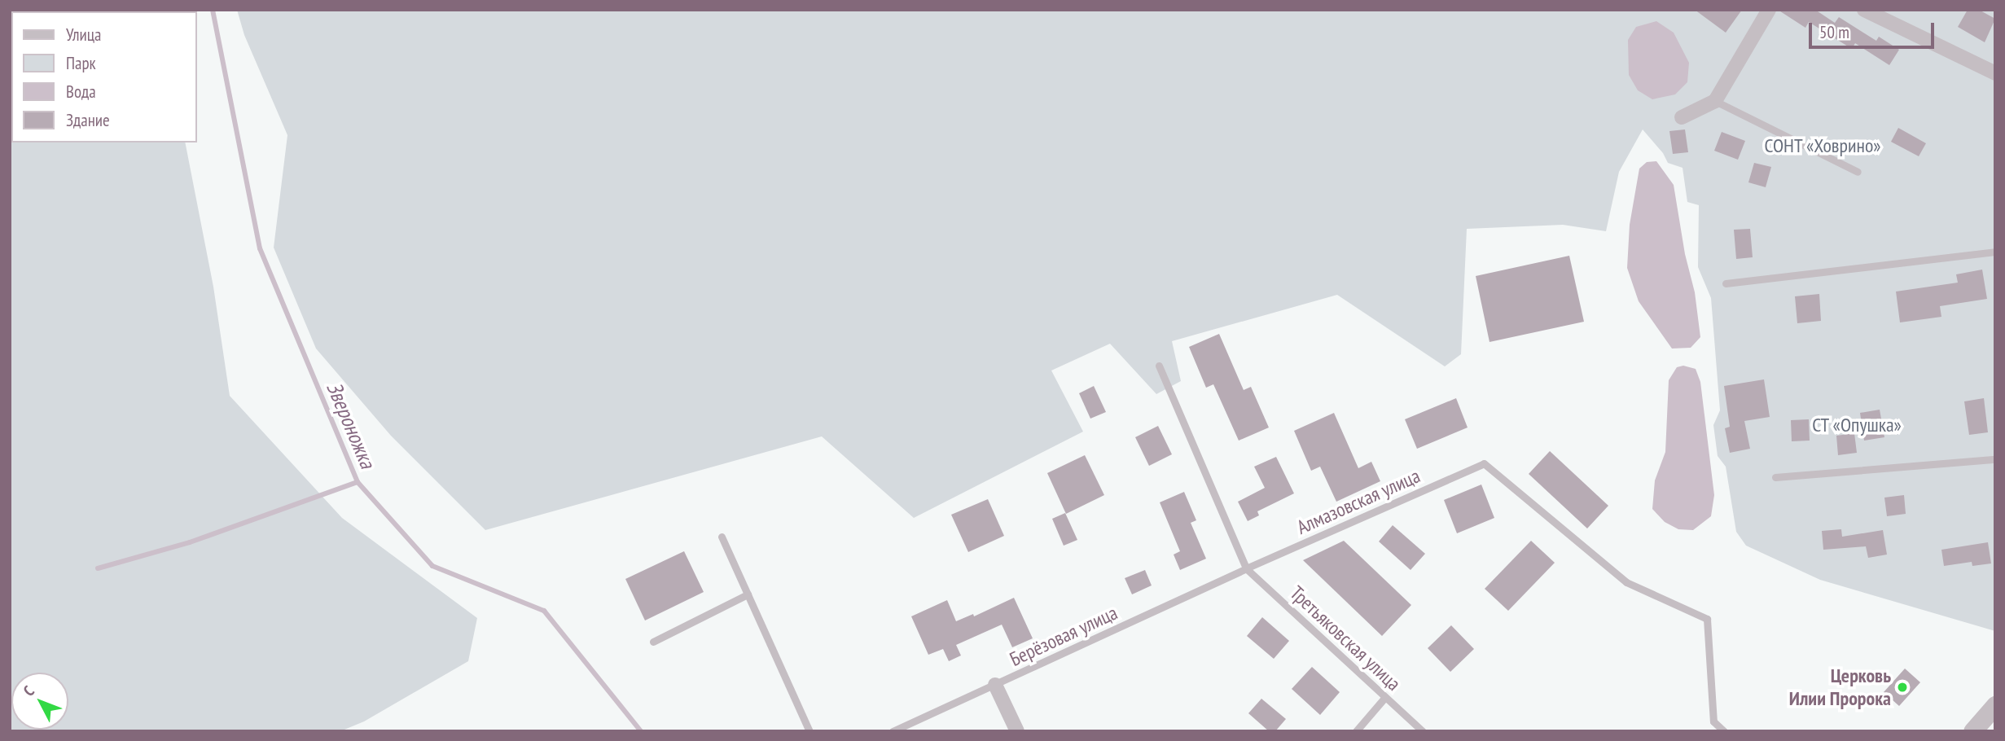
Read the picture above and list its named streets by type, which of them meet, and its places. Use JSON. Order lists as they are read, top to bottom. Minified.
{"streets":{"lane":["Алмазовская улица","Берёзовая улица","Третьяковская улица"]},"crossings":[["Алмазовская улица","Берёзовая улица"],["Алмазовская улица","Третьяковская улица"],["Берёзовая улица","Третьяковская улица"]],"water":["Звероножка"],"parks":["СОНТ «Ховрино»","СТ «Опушка»"],"places":["Церковь Илии Пророка"],"legend":["Улица","Парк","Вода","Здание"],"scale_bar":"50 m","north":"top left"}
